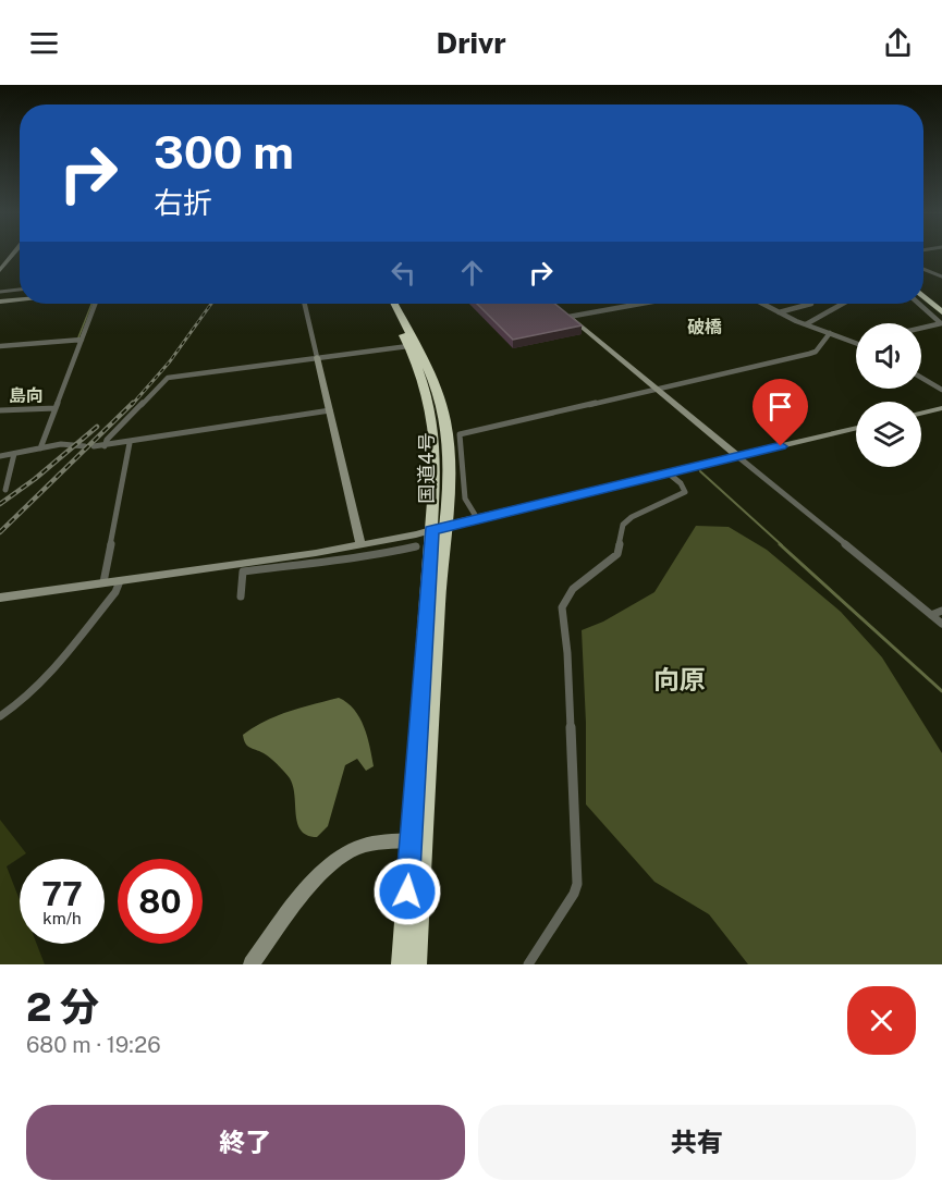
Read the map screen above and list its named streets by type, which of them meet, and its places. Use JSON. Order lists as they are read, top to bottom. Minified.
{"streets":{"highway":["国道4号"]},"districts":["破橋","島向","向原"],"page":{"header":"Drivr","turn":["300 m","右折"],"speed":"77 km/h","limit":"80","heading":["2 分","680 m · 19:26"],"buttons":["終了","共有"]}}
